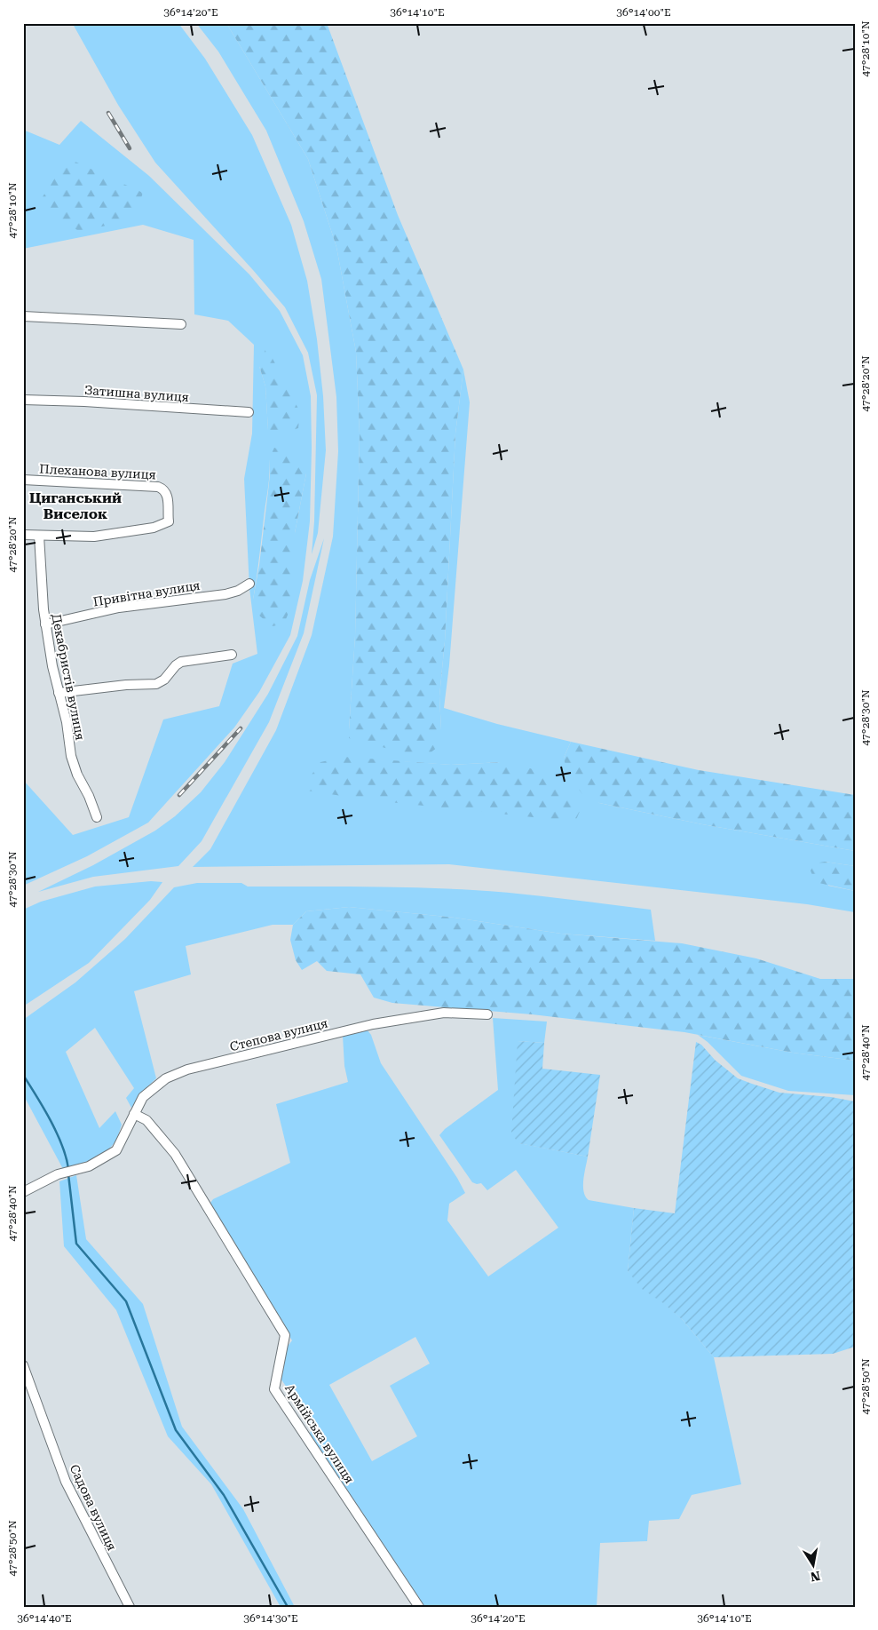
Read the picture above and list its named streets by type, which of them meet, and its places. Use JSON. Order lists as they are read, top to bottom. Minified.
{"streets":{"street":["Затишна вулиця","Плеханова вулиця","Привітна вулиця","Декабристів вулиця","Степова вулиця","Армійська вулиця","Садова вулиця"]},"crossings":[["Плеханова вулиця","Декабристів вулиця"],["Привітна вулиця","Декабристів вулиця"],["Степова вулиця","Армійська вулиця"]],"districts":["Циганський Виселок"],"north":"bottom","coordinates":["36°14'20\"E","36°14'10\"E","36°14'00\"E","47°28'10\"N","47°28'20\"N","47°28'30\"N","47°28'40\"N","47°28'50\"N","36°14'40\"E","36°14'30\"E"]}
